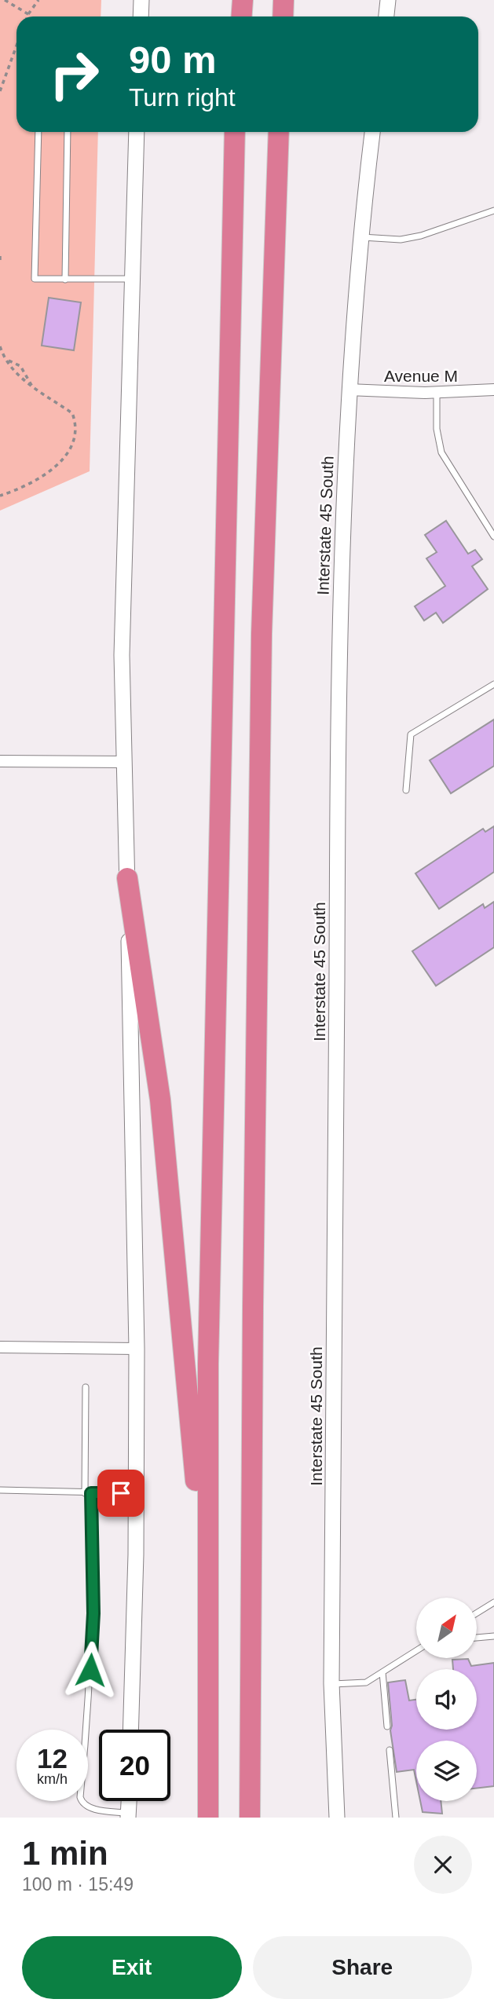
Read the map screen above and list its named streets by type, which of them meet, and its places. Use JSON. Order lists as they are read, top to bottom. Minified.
{"streets":{"main road":["Interstate 45 South"],"street":["Avenue M"]},"crossings":[["Avenue M","Interstate 45 South"]],"north":"top right","page":{"turn":["90 m","Turn right"],"speed":"12 km/h","limit":"20","heading":["1 min","100 m · 15:49"],"buttons":["Exit","Share"]}}
